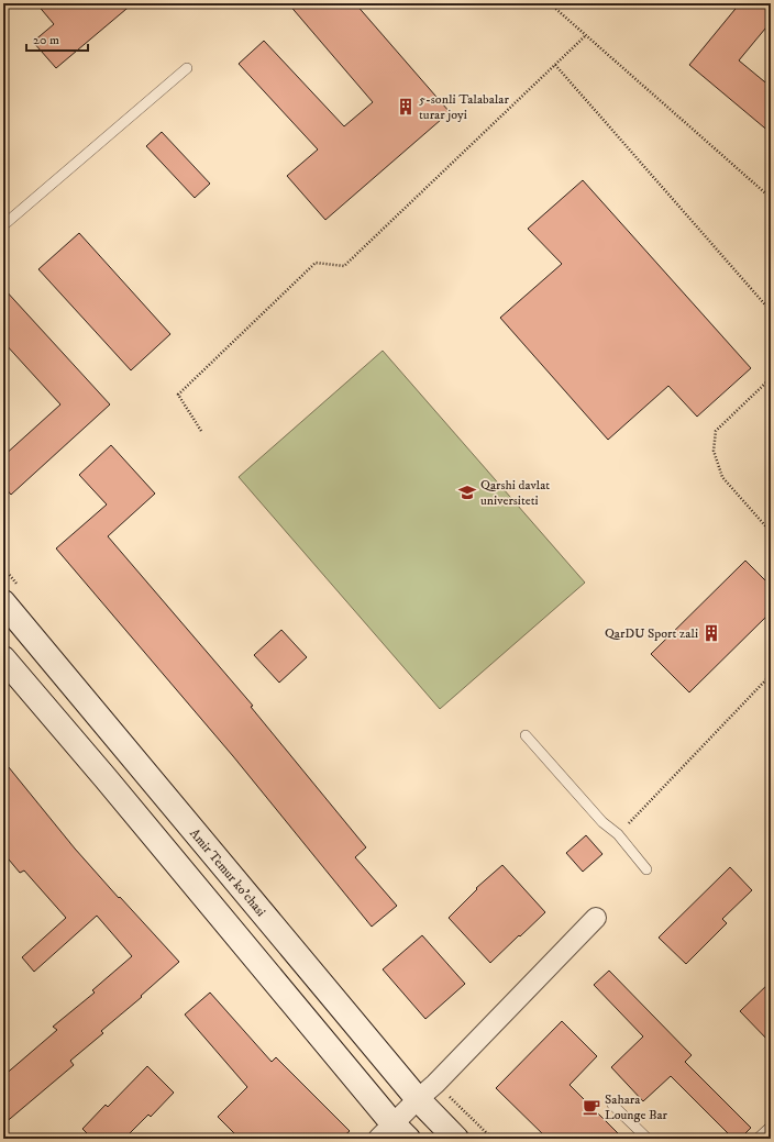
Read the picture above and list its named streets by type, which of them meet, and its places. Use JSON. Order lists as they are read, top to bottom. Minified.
{"streets":{"main road":["Amir Temur ko'chasi"]},"places":{"building":["5-sonli Talabalar turar joyi","QarDU Sport zali"],"school or university":["Qarshi davlat universiteti"],"cafe":["Sahara Lounge Bar"]},"scale_bar":"20 m"}
